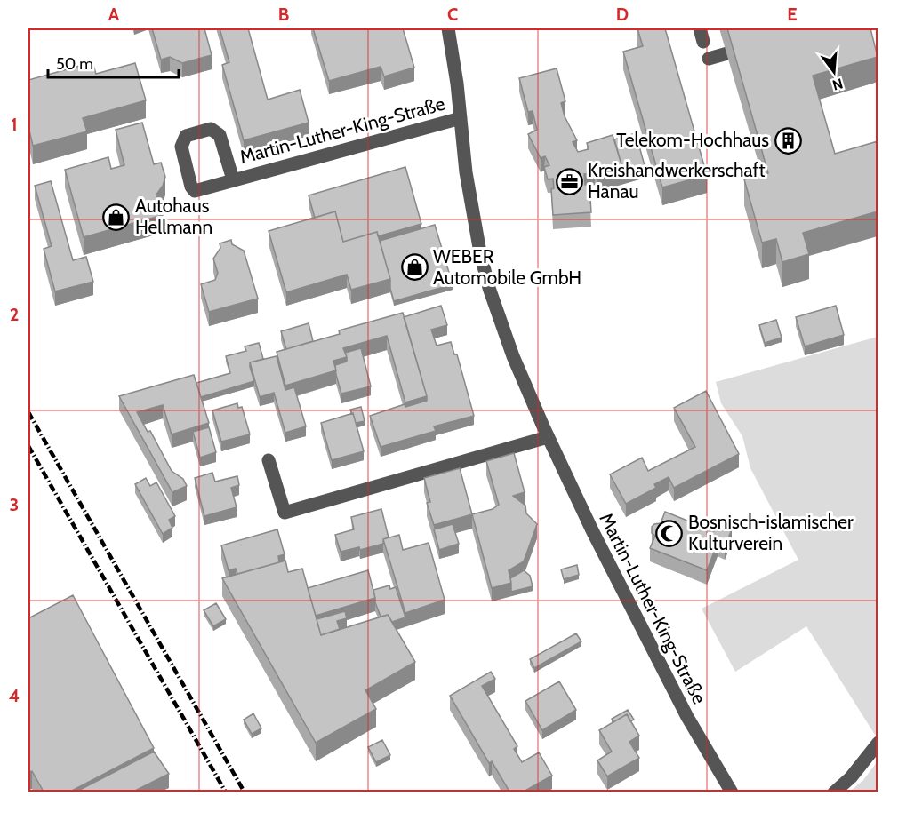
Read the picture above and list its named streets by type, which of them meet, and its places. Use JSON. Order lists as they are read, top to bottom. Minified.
{"streets":{"street":["Martin-Luther-King-Straße"]},"places":{"building":["Telekom-Hochhaus"],"office":["Kreishandwerkerschaft Hanau"],"shop":["Autohaus Hellmann","WEBER Automobile GmbH"],"mosque":["Bosnisch-islamischer Kulturverein"]},"scale_bar":"50 m","north":"bottom","grid":{"columns":["A","B","C","D","E"],"rows":["1","2","3","4"]}}
